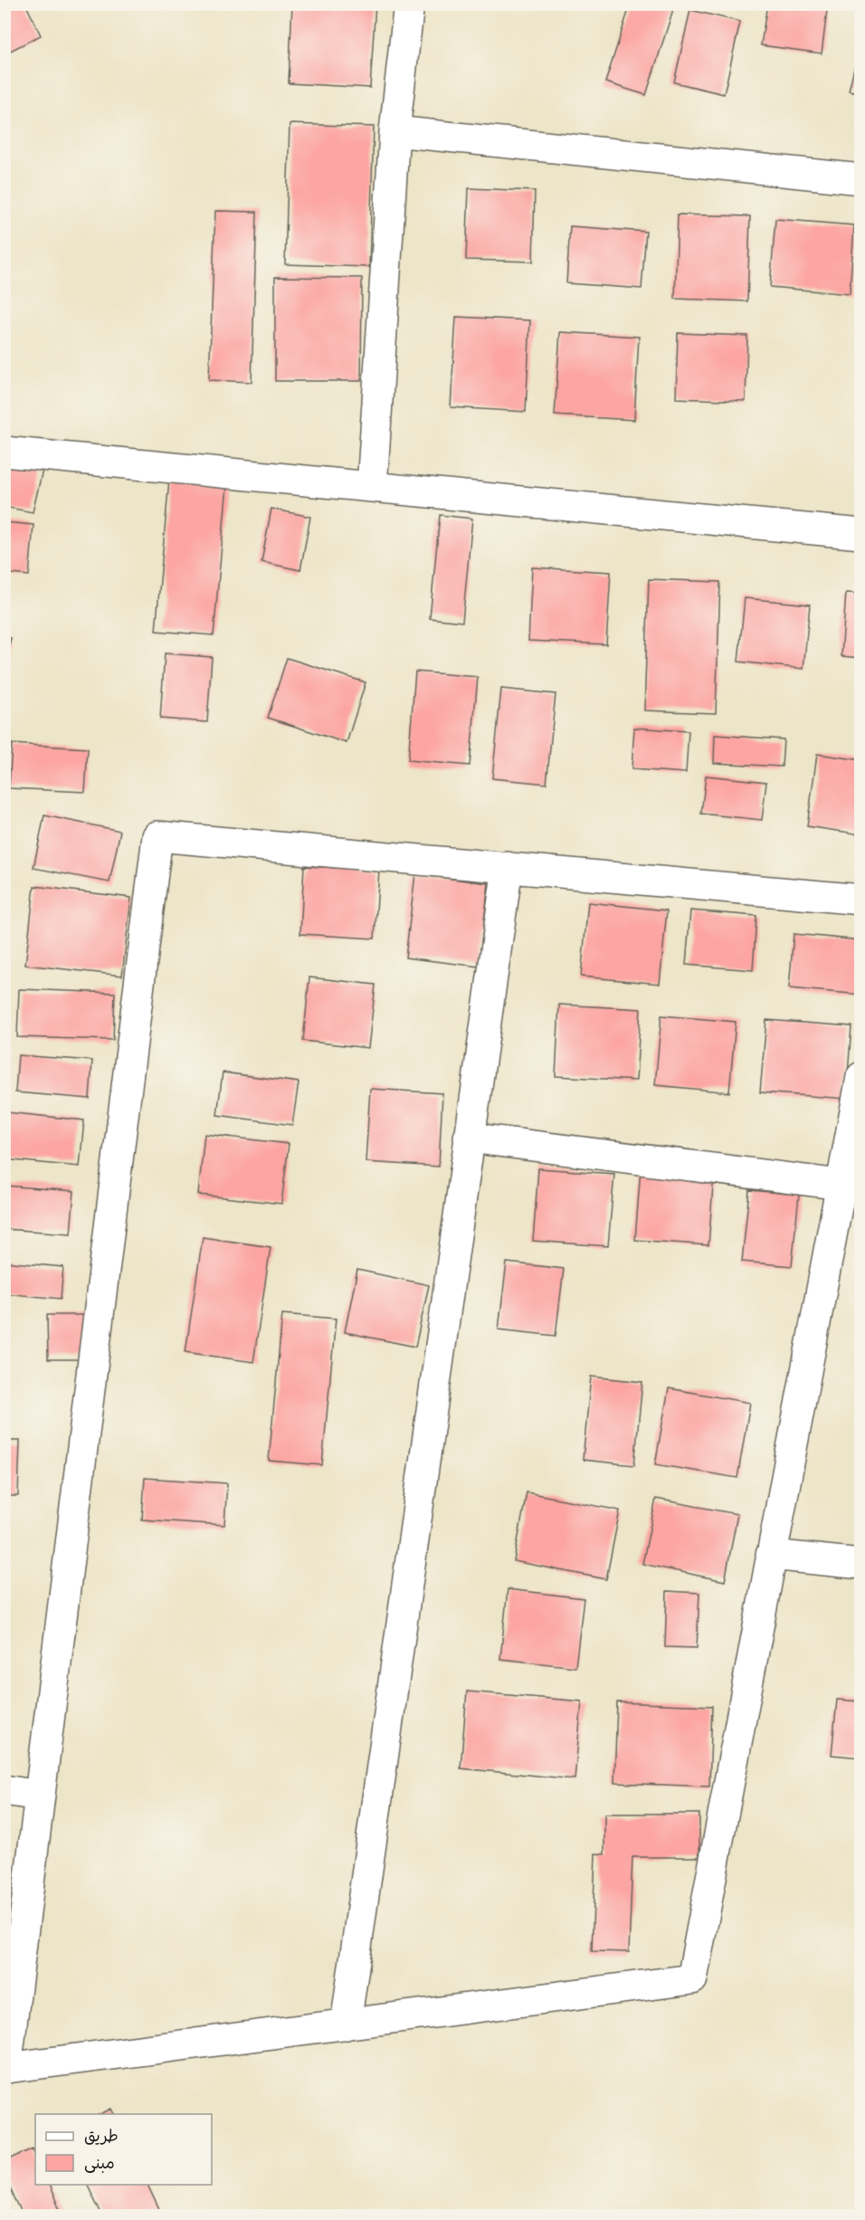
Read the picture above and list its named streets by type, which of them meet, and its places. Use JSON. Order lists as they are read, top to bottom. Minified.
{"legend":["طريق","مبنى"]}
